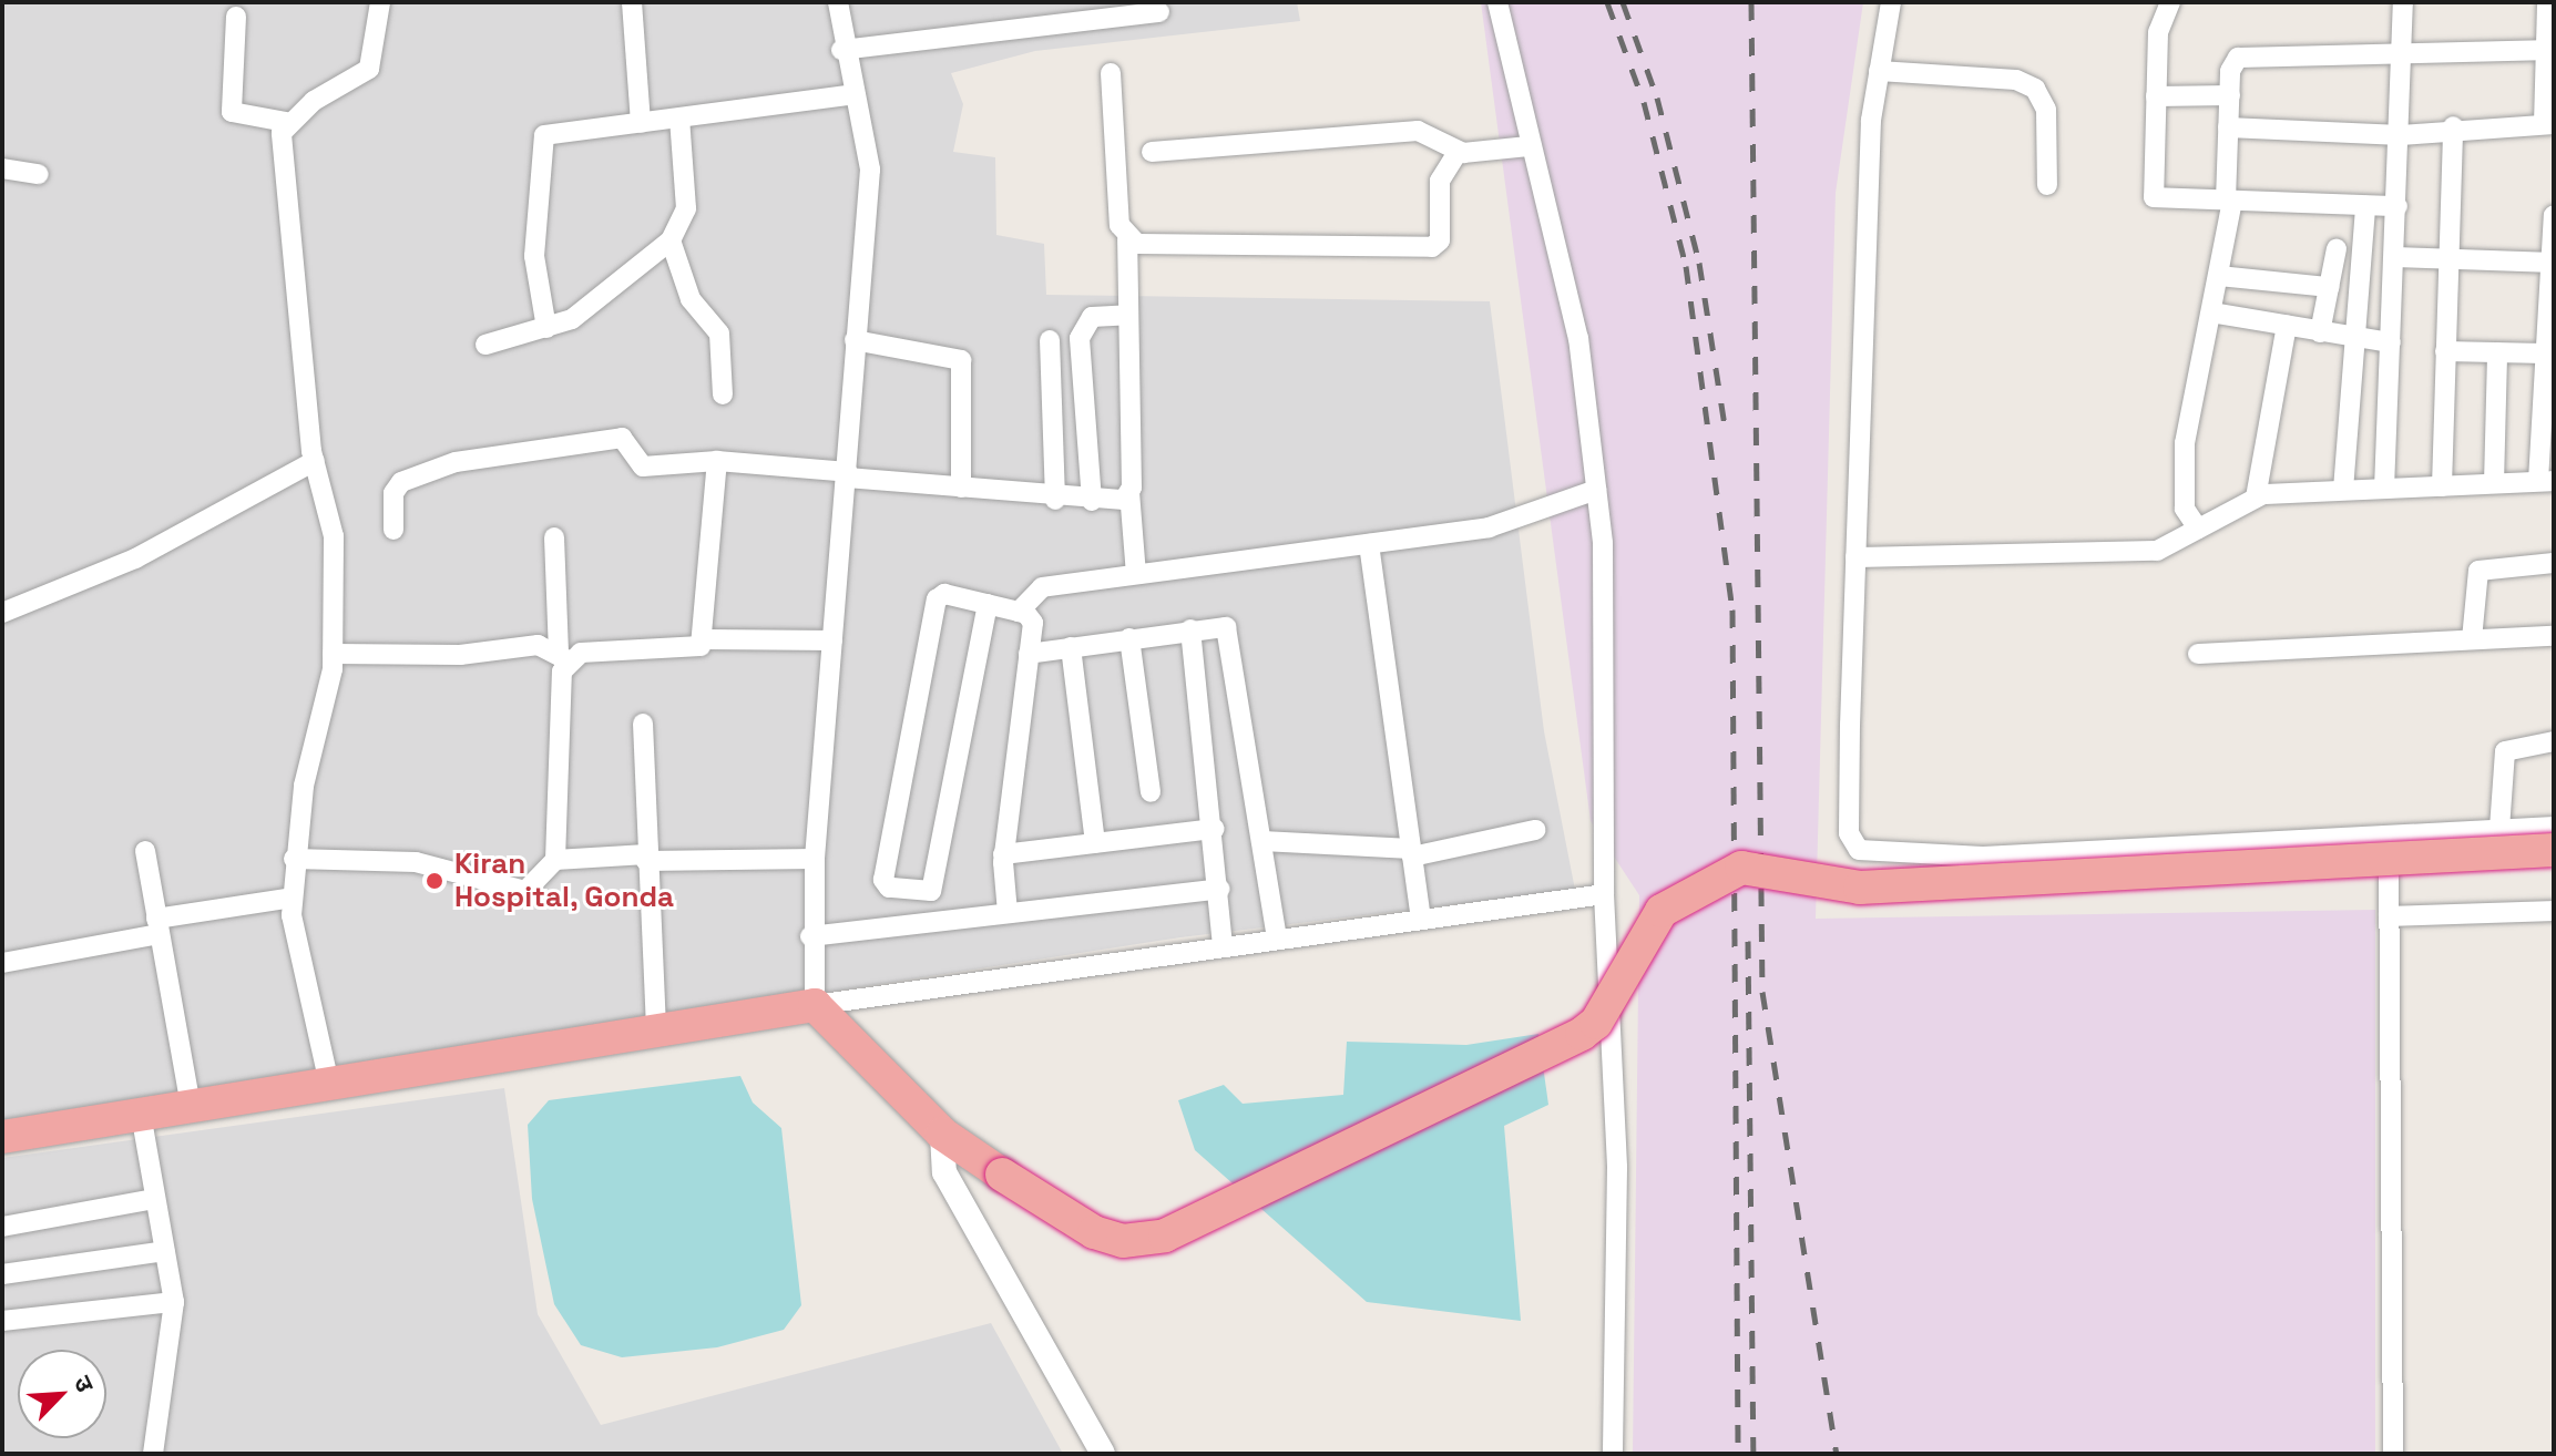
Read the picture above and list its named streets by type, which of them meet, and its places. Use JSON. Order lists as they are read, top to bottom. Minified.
{"places":["Kiran Hospital, Gonda"],"north":"top right"}
